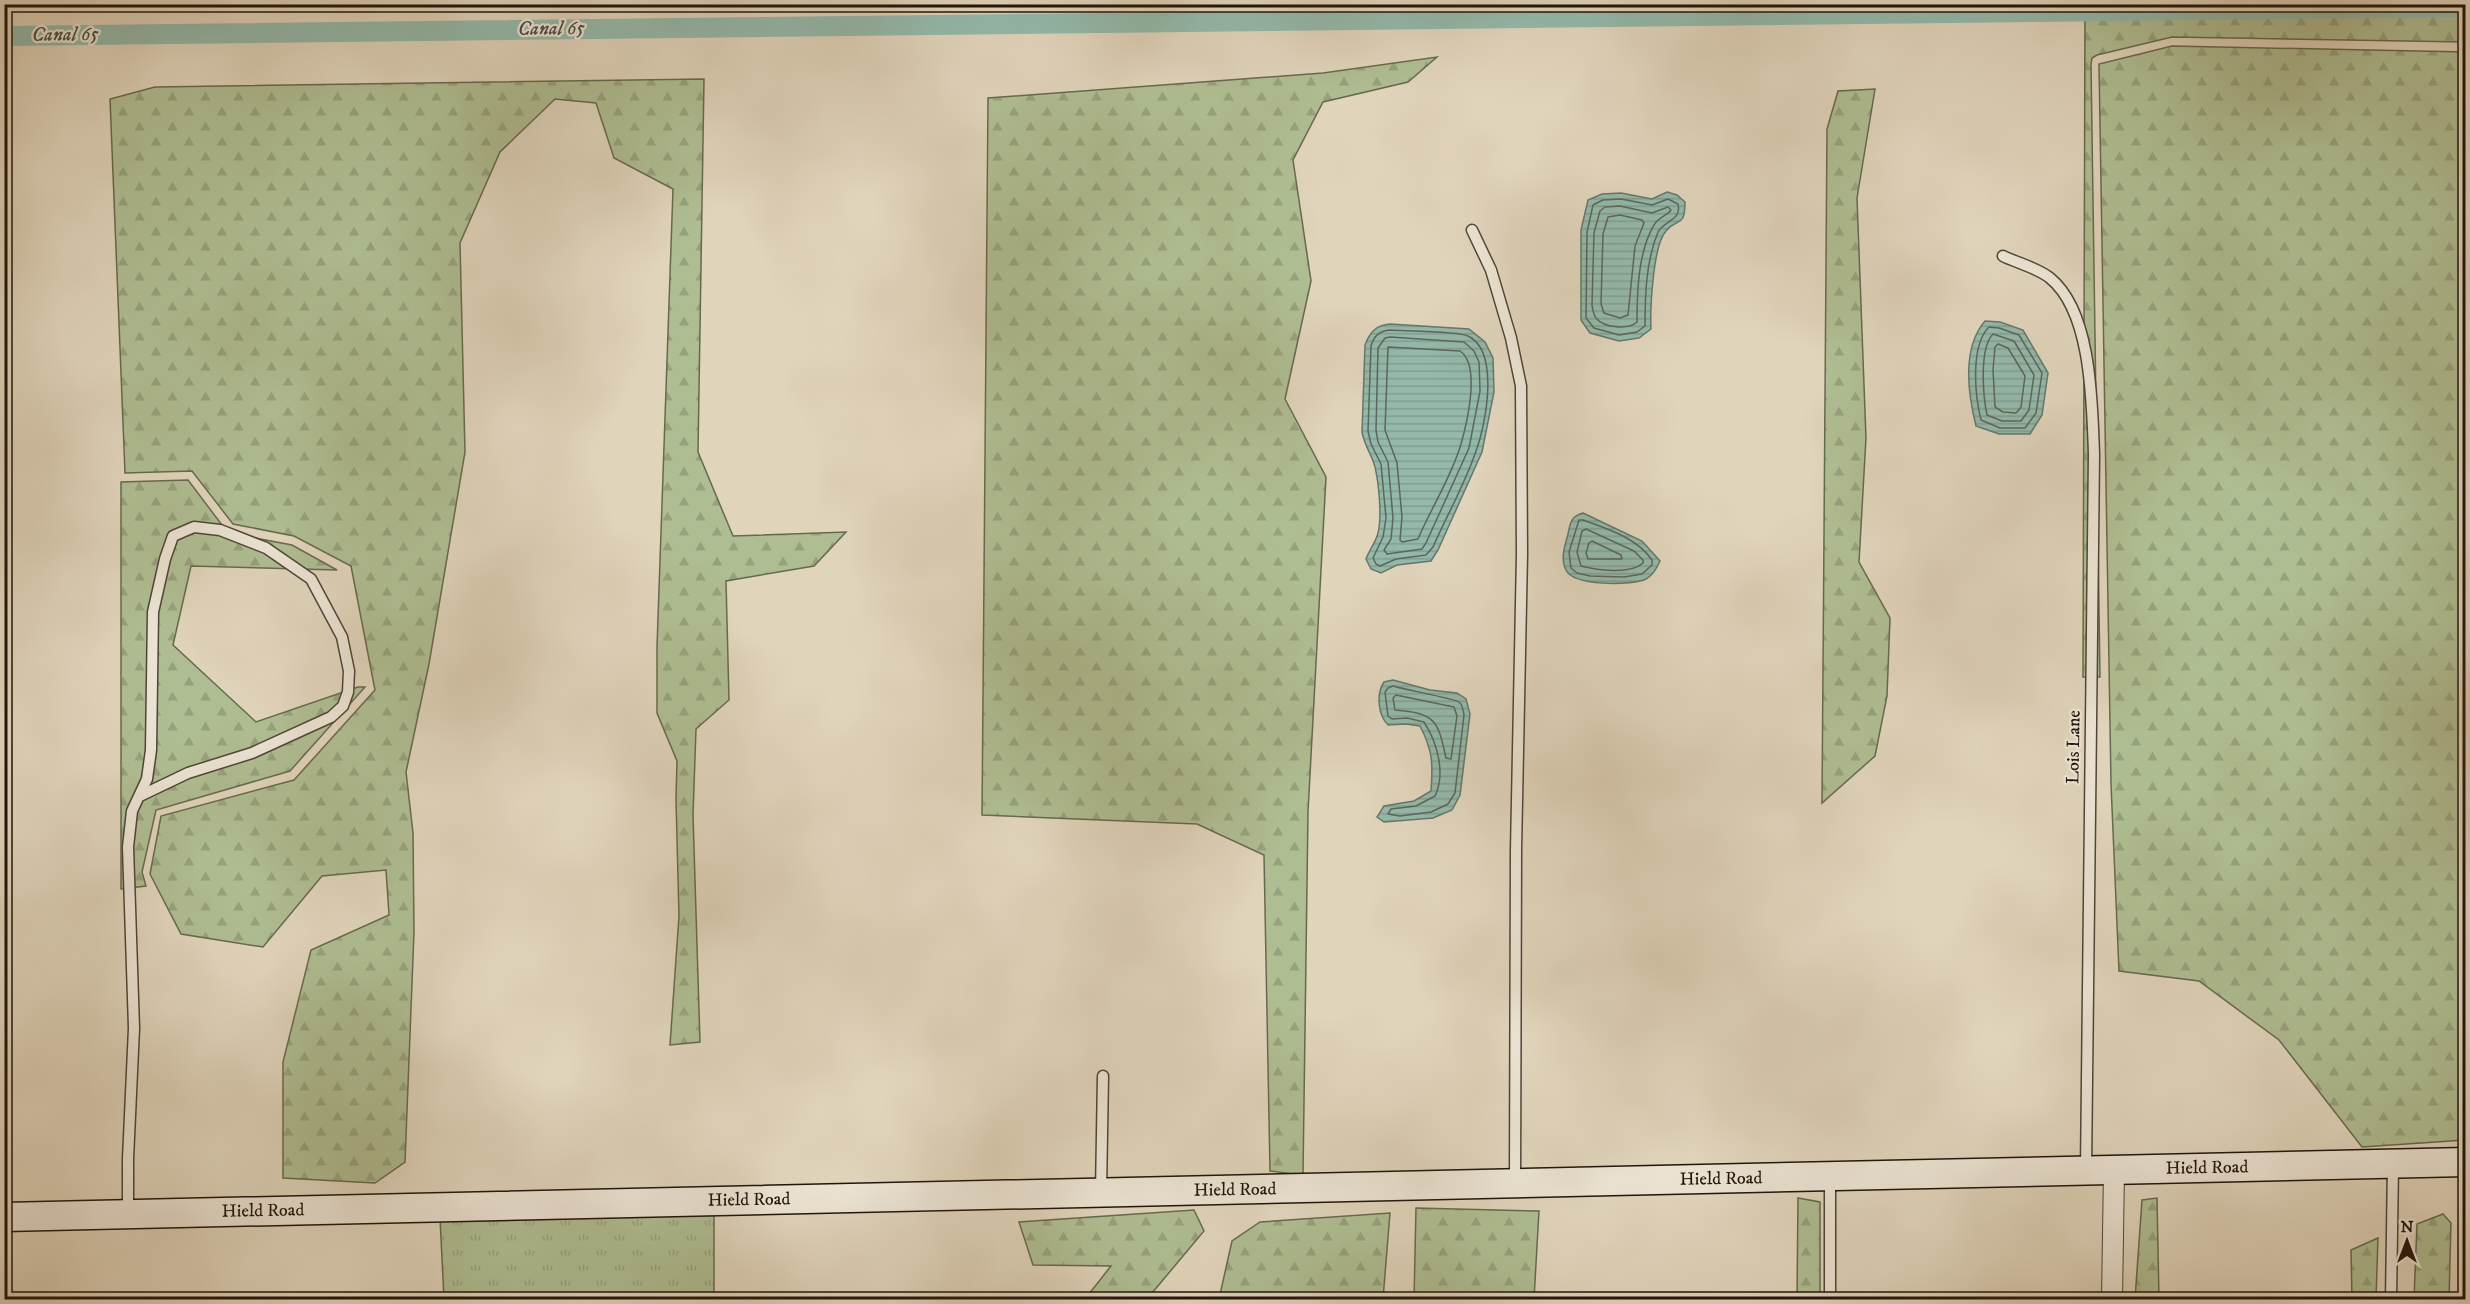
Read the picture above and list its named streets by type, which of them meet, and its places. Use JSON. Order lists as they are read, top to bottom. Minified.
{"streets":{"street":["Hield Road"],"lane":["Lois Lane"]},"crossings":[["Lois Lane","Hield Road"]],"water":["Canal 65"],"north":"top"}
